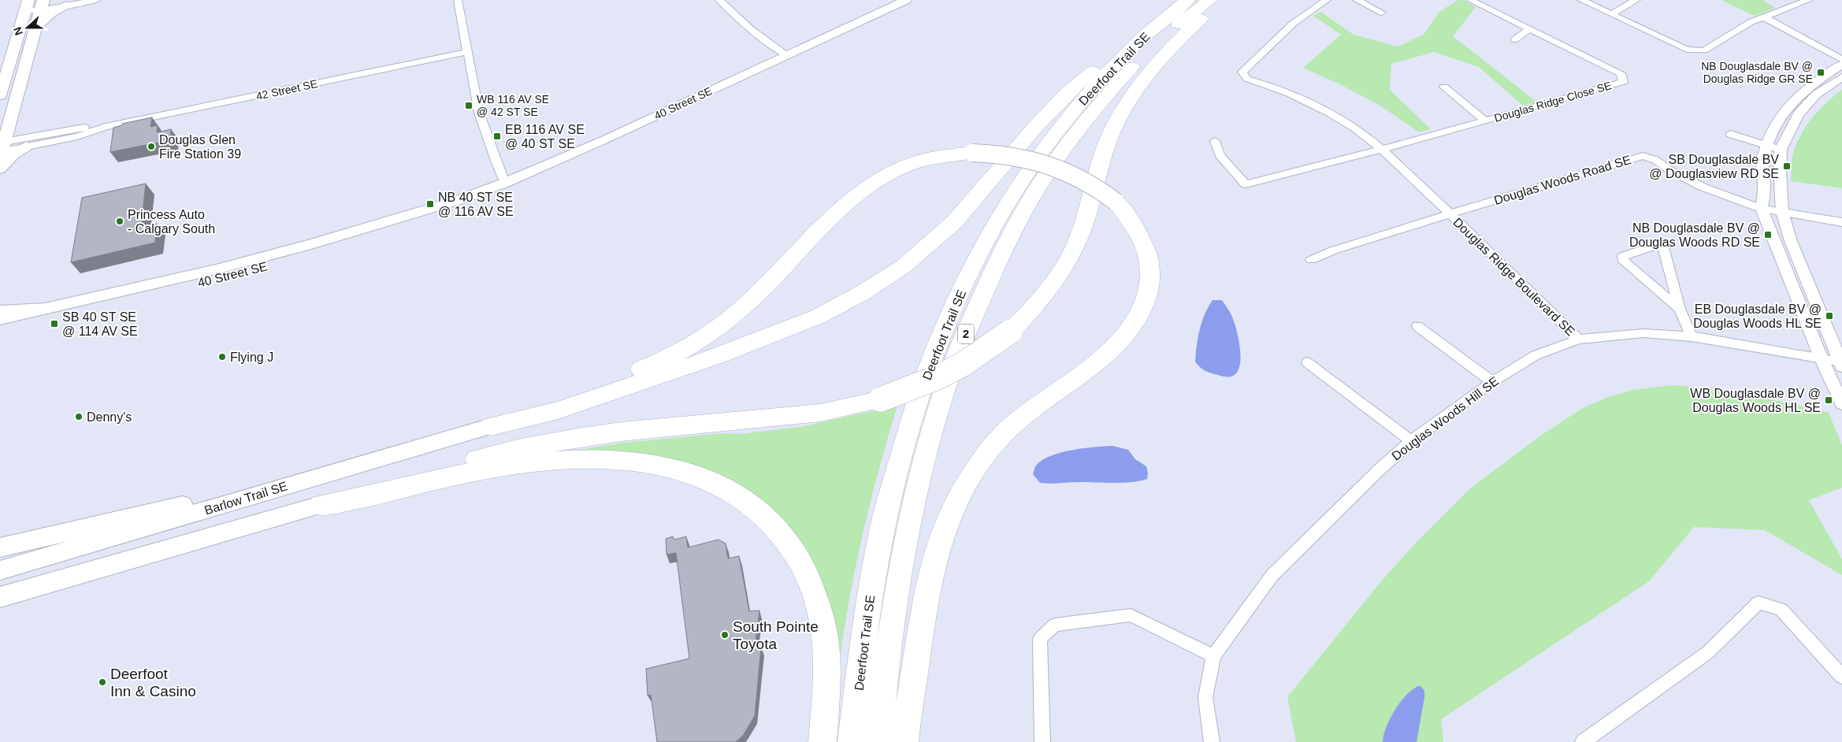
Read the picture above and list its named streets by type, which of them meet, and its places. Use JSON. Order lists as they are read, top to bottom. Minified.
{"streets":{"highway":["Deerfoot Trail SE","2"],"main road":["Barlow Trail SE"],"street":["42 Street SE","Douglas Ridge Close SE","40 Street SE","Douglas Woods Road SE","Douglas Ridge Boulevard SE","Douglas Woods Hill SE"]},"crossings":[["Douglas Woods Road SE","Douglas Ridge Boulevard SE"],["Douglas Ridge Boulevard SE","Douglas Woods Hill SE"]],"places":{"transit":["NB Douglasdale BV @ Douglas Ridge GR SE","WB 116 AV SE @ 42 ST SE","EB 116 AV SE @ 40 ST SE","SB Douglasdale BV @ Douglasview RD SE","NB 40 ST SE @ 116 AV SE","NB Douglasdale BV @ Douglas Woods RD SE","EB Douglasdale BV @ Douglas Woods HL SE","SB 40 ST SE @ 114 AV SE","WB Douglasdale BV @ Douglas Woods HL SE"],"other":["Douglas Glen Fire Station 39","Princess Auto - Calgary South","Flying J","Denny's","South Pointe Toyota","Deerfoot Inn & Casino"]},"north":"left"}
